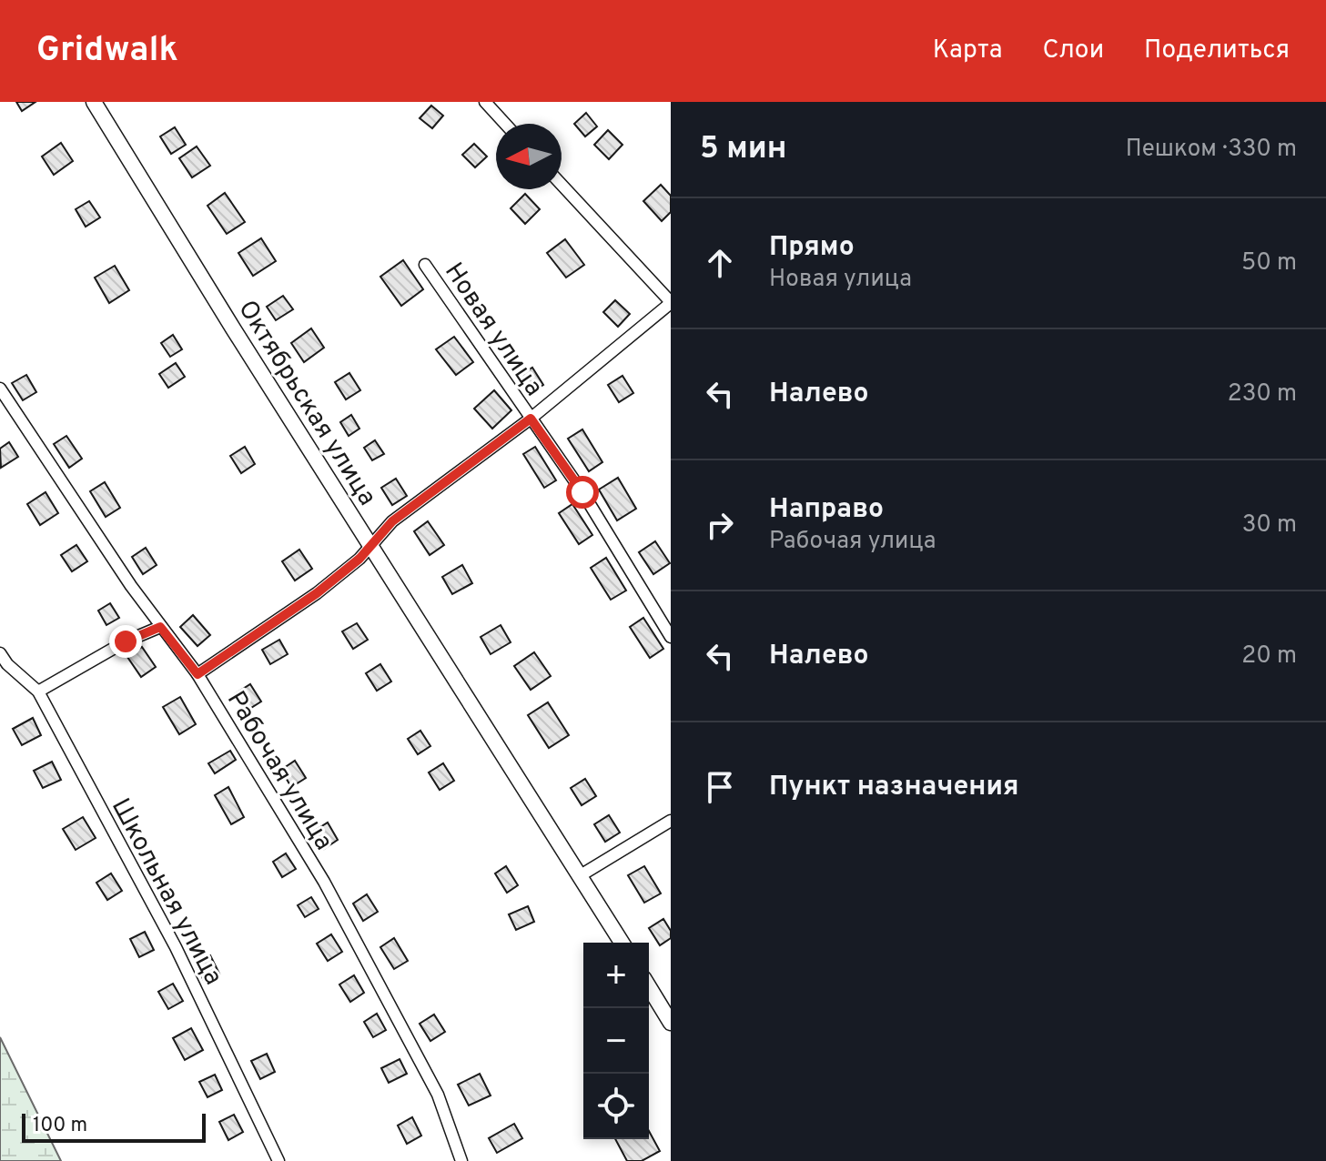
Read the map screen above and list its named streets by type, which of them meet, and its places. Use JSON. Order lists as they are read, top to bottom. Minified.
{"streets":{"street":["Новая улица","Октябрьская улица","Рабочая улица","Школьная улица"]},"scale_bar":"100 m","north":"left","page":{"header":"Gridwalk","nav":["Карта","Слои","Поделиться"],"heading":["5 мин","Пешком · 330 m"],"list":[["Прямо","Новая улица","50 m"],["Налево","230 m"],["Направо","Рабочая улица","30 m"],["Налево","20 m"],"Пункт назначения"],"map_buttons":["+","−"],"scale":"100 m"}}
